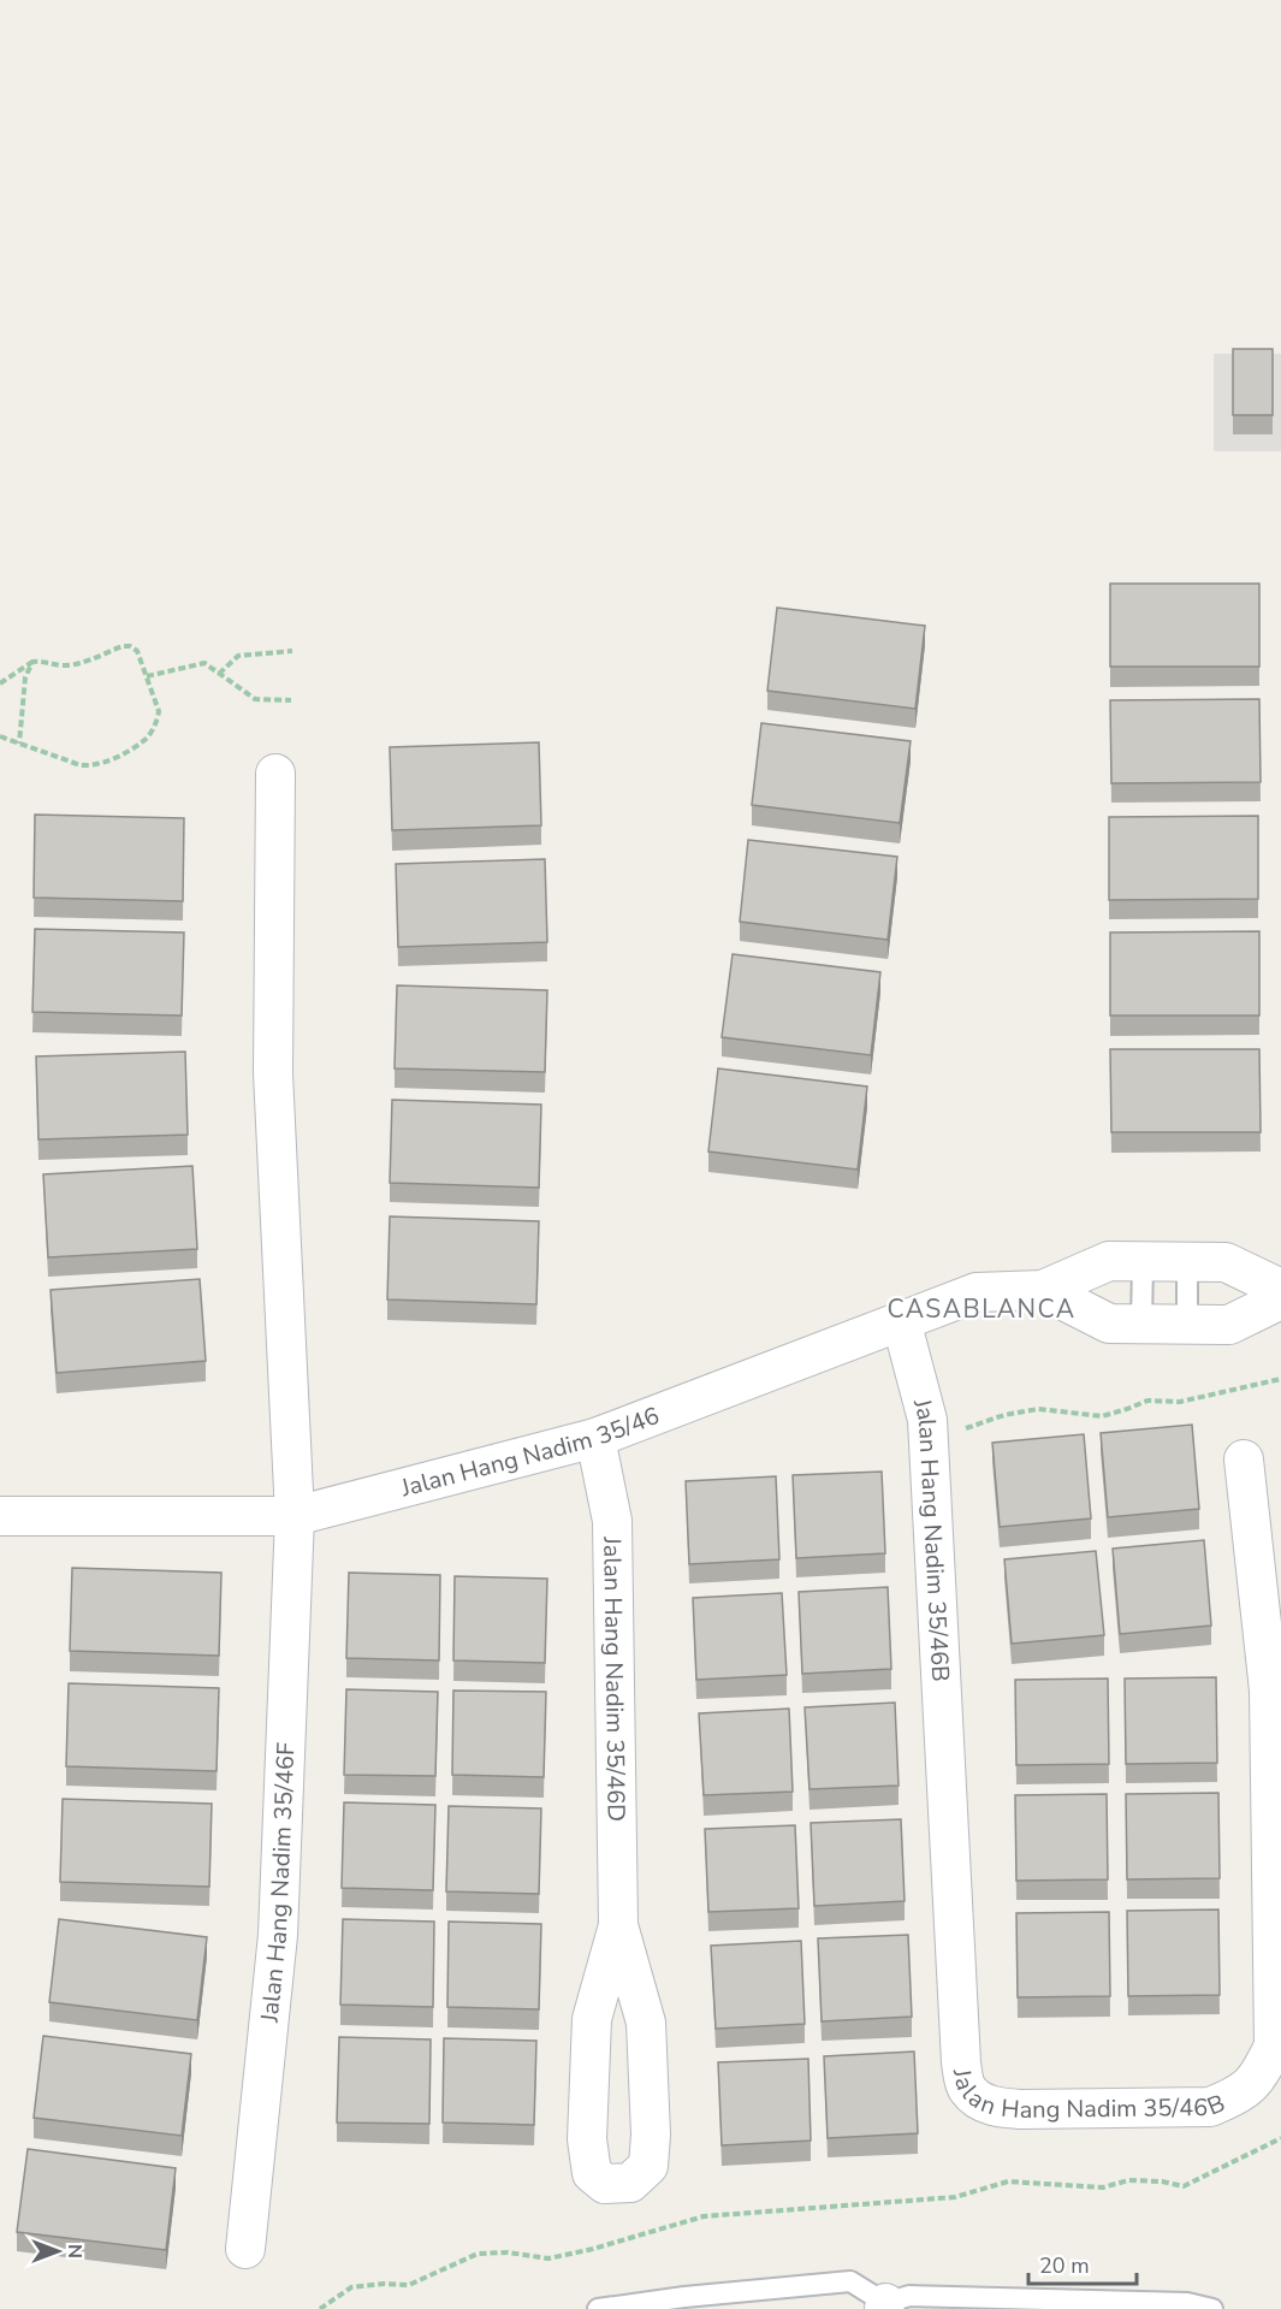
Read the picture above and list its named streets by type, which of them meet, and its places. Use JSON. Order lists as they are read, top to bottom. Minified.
{"streets":{"street":["Jalan Hang Nadim 35/46","Jalan Hang Nadim 35/46B","Jalan Hang Nadim 35/46D","Jalan Hang Nadim 35/46F"]},"crossings":[["Jalan Hang Nadim 35/46","Jalan Hang Nadim 35/46B"],["Jalan Hang Nadim 35/46","Jalan Hang Nadim 35/46D"],["Jalan Hang Nadim 35/46","Jalan Hang Nadim 35/46F"]],"districts":["CASABLANCA"],"scale_bar":"20 m","north":"right"}
